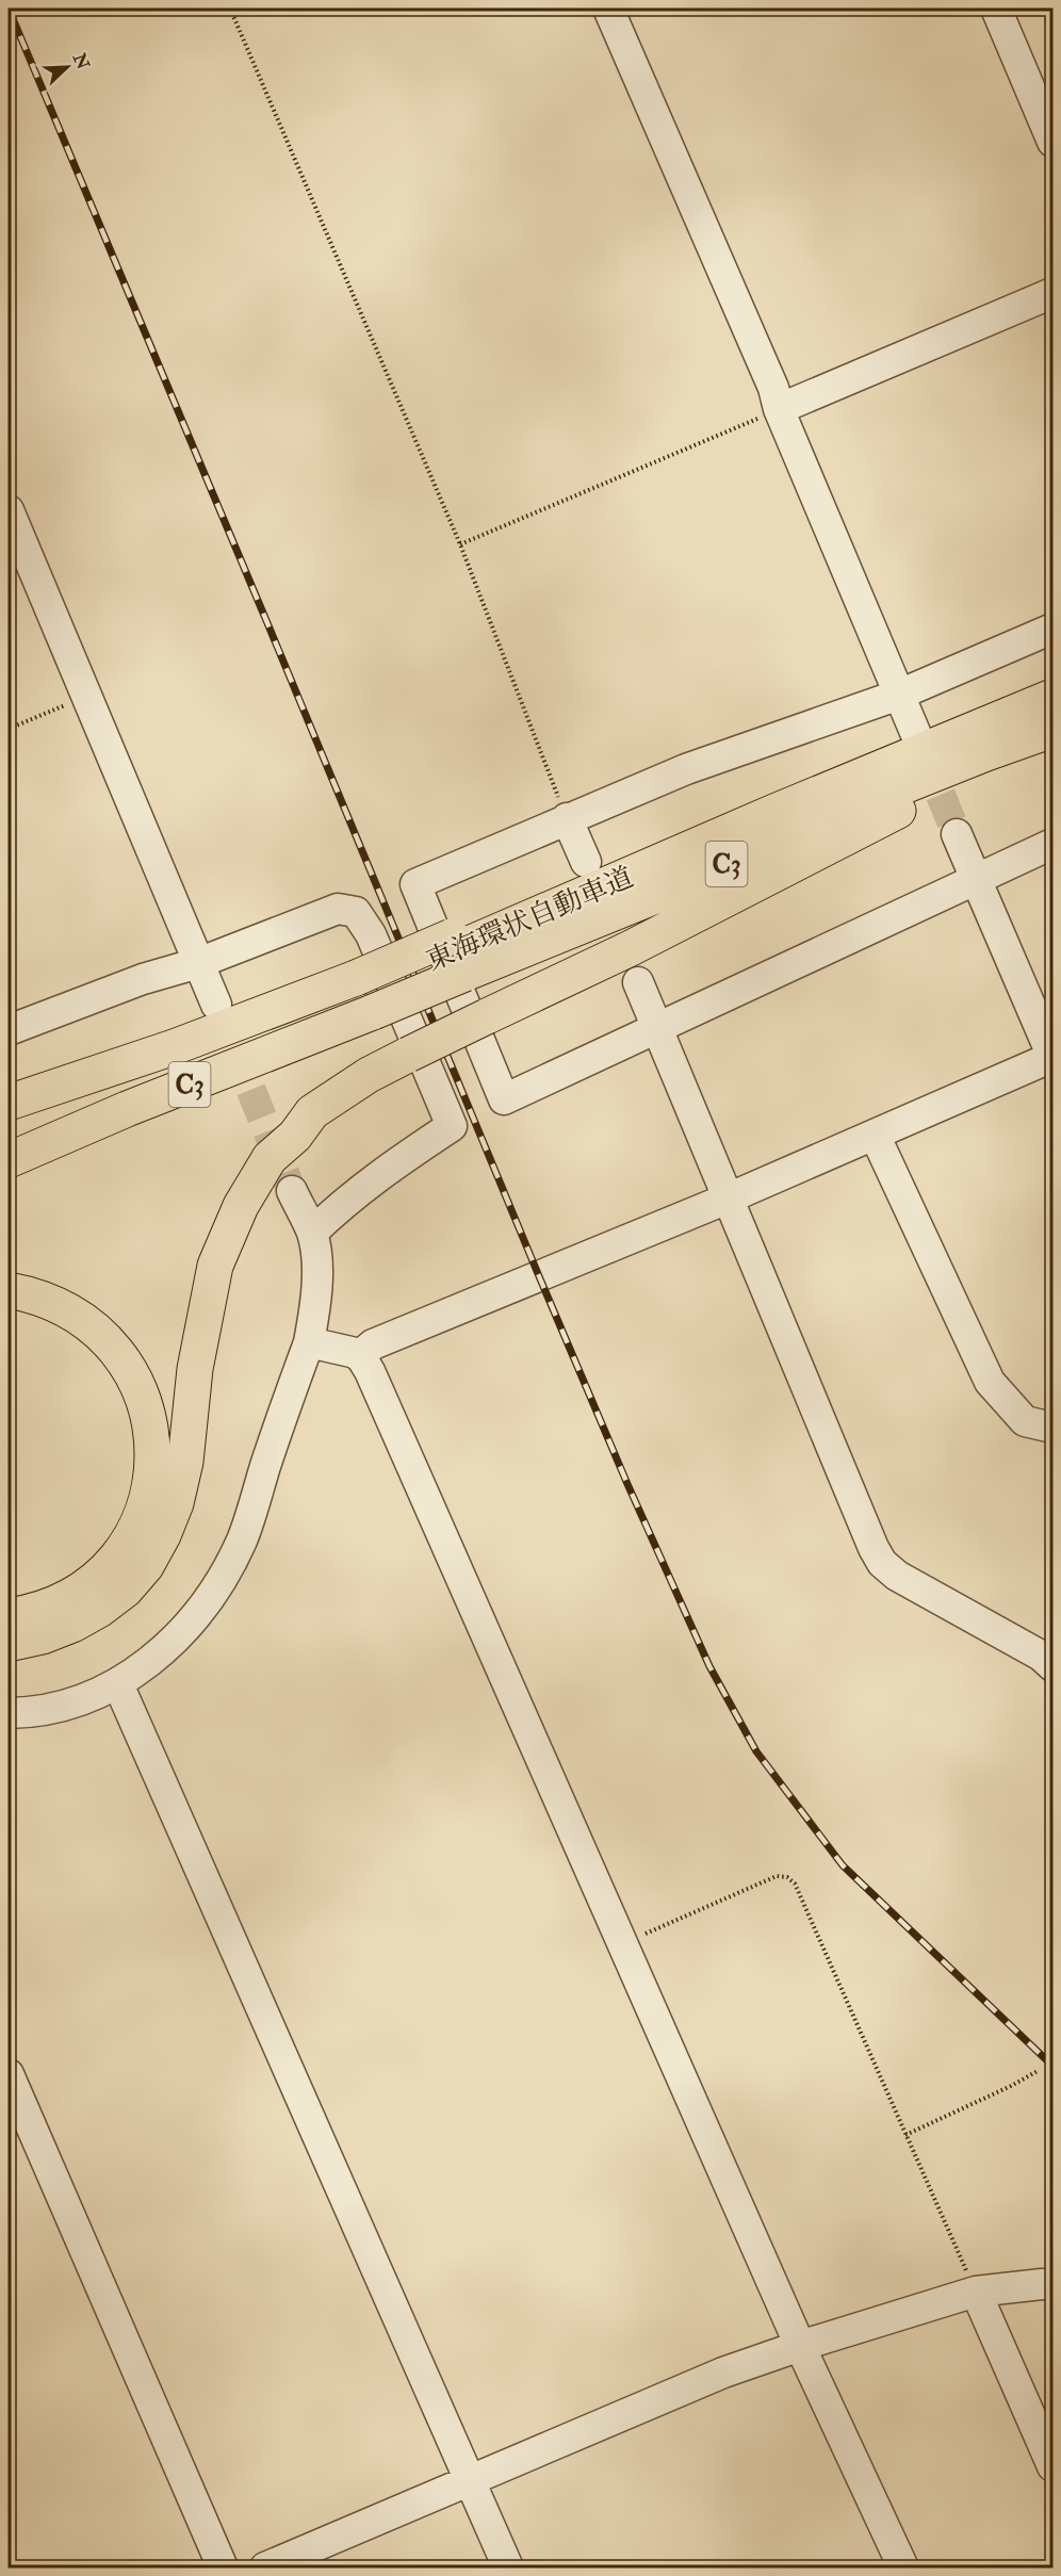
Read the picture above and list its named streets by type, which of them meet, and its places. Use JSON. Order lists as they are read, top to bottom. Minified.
{"streets":{"highway":["C3","東海環状自動車道"]},"north":"top right"}
